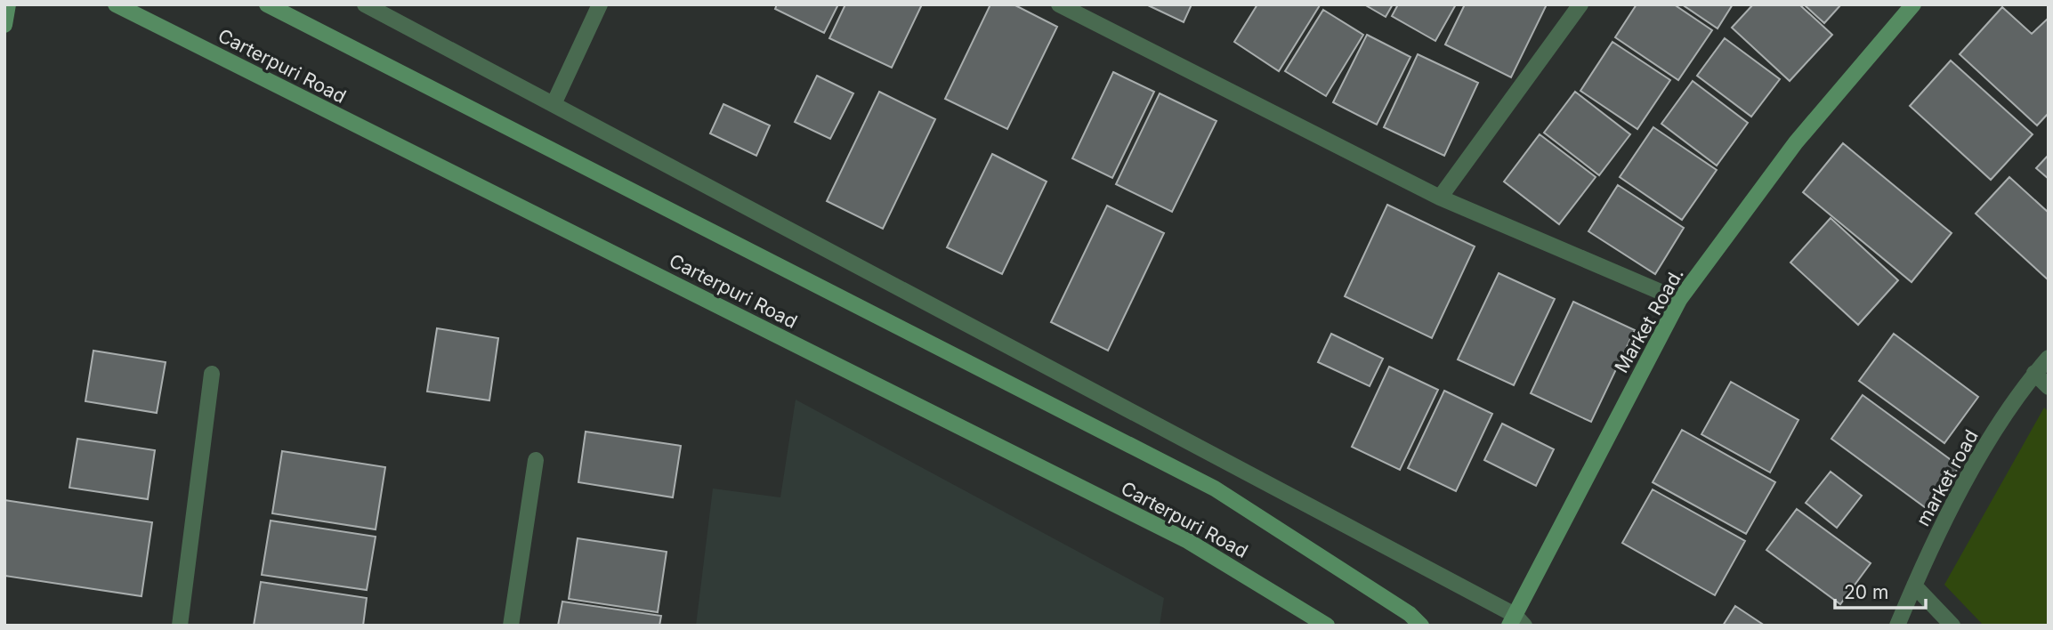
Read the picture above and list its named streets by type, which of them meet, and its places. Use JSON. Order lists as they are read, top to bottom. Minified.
{"streets":{"main road":["Carterpuri Road","Market Road."],"street":["market road"]},"scale_bar":"20 m"}
